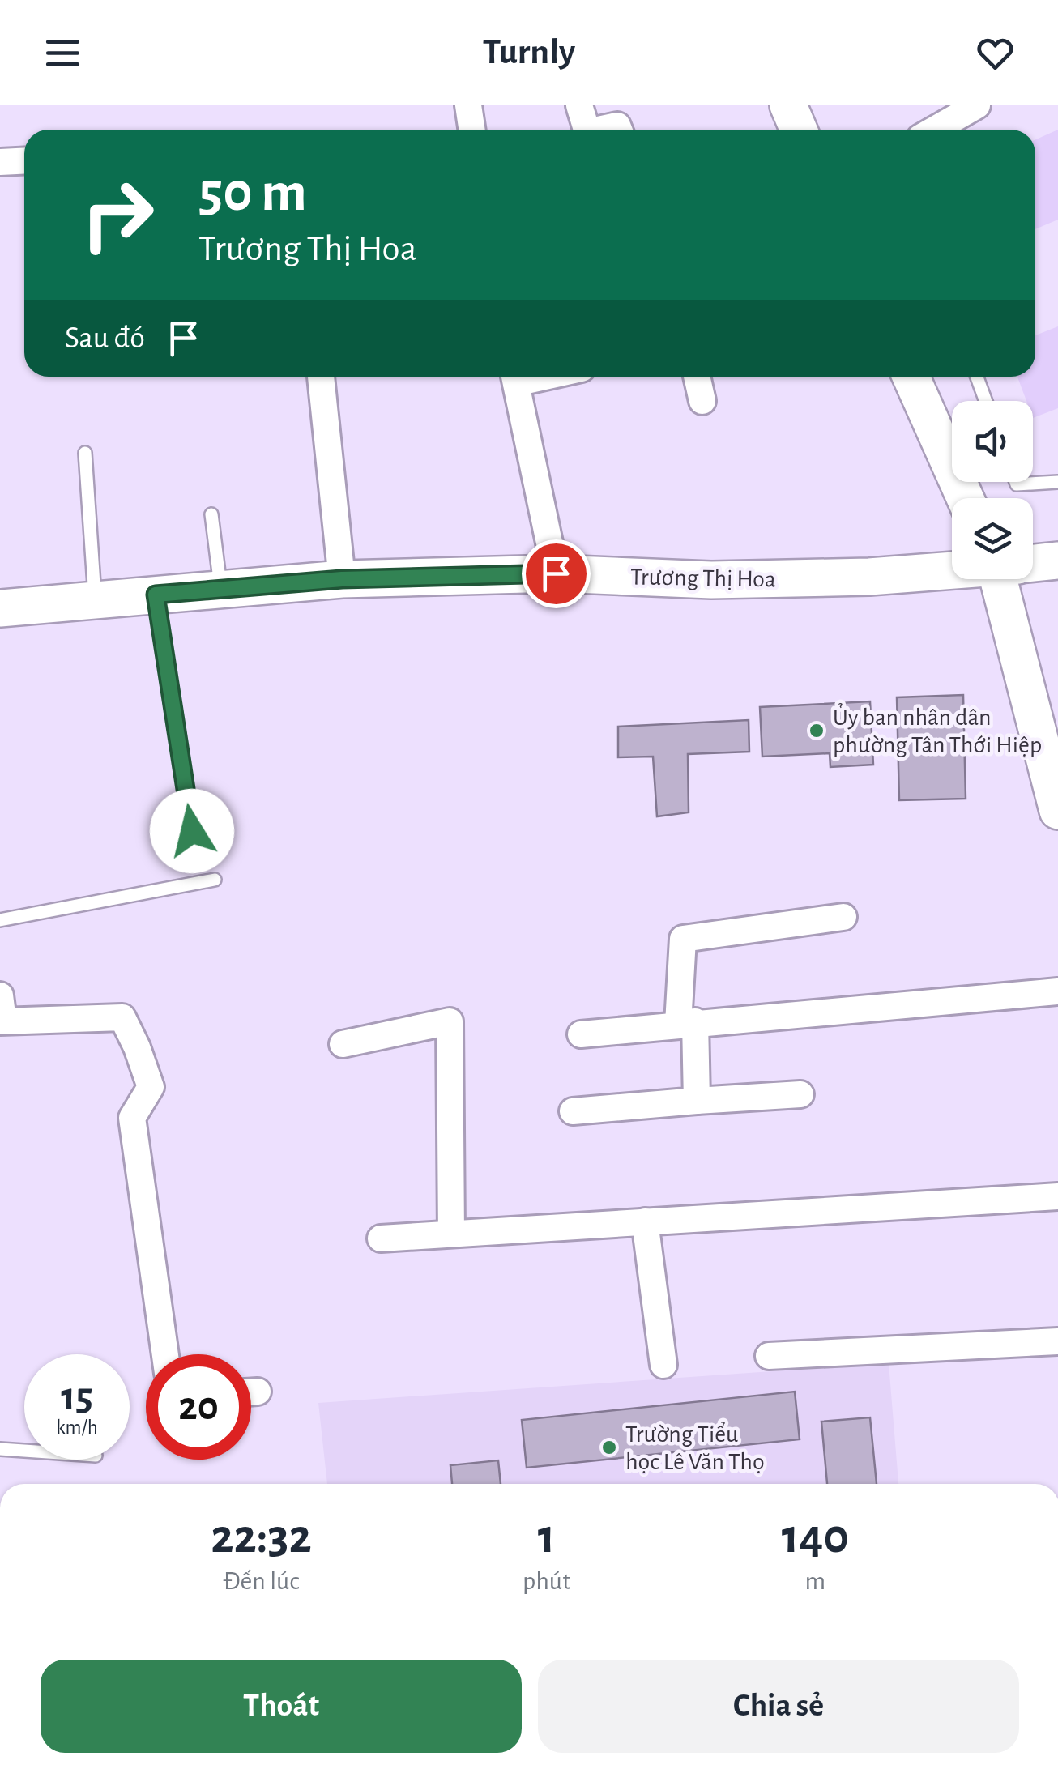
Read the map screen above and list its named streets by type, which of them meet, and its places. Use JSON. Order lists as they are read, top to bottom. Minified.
{"streets":{"street":["Trương Thị Hoa"]},"places":["Ủy ban nhân dân phường Tân Thới Hiệp","Trường Tiểu học Lê Văn Thọ"],"page":{"header":"Turnly","turn":["50 m","Trương Thị Hoa"],"then":"Sau đó","speed":"15 km/h","limit":"20","eta":["22:32","Đến lúc","1","phút","140","m"],"buttons":["Thoát","Chia sẻ"]}}
